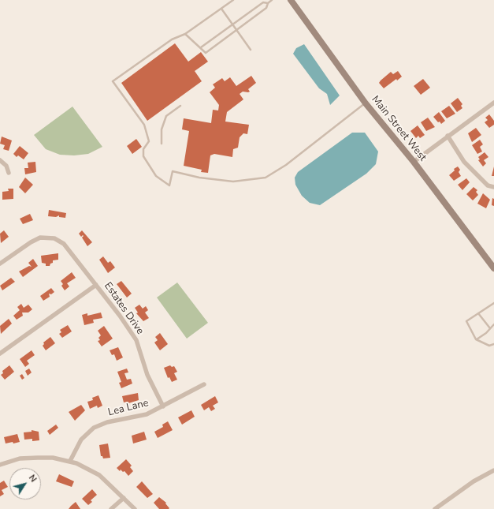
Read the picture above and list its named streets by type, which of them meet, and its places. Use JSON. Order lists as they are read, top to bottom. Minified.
{"streets":{"main road":["Main Street West"],"street":["Estates Drive","Lea Lane"]},"crossings":[["Estates Drive","Lea Lane"]],"north":"top right"}
